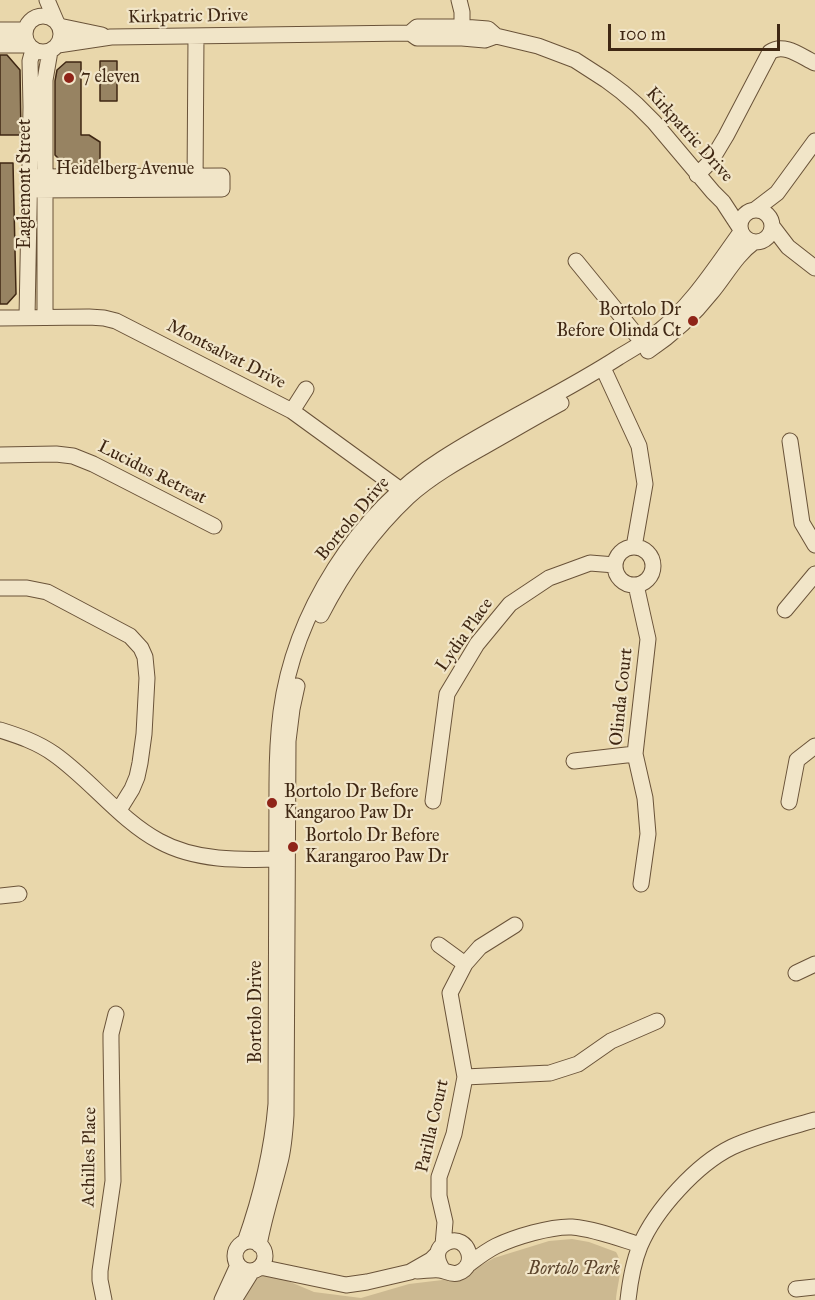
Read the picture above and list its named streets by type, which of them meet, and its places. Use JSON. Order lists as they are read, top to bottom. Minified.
{"streets":{"street":["Kirkpatric Drive","Heidelberg Avenue","Eaglemont Street","Montsalvat Drive","Lucidus Retreat","Bortolo Drive","Lydia Place","Olinda Court","Parilla Court","Achilles Place"]},"crossings":[["Kirkpatric Drive","Eaglemont Street"],["Kirkpatric Drive","Bortolo Drive"],["Heidelberg Avenue","Eaglemont Street"],["Eaglemont Street","Montsalvat Drive"],["Montsalvat Drive","Bortolo Drive"],["Lydia Place","Olinda Court"]],"parks":["Bortolo Park"],"places":["7 eleven","Bortolo Dr Before Olinda Ct","Bortolo Dr Before Kangaroo Paw Dr","Bortolo Dr Before Karangaroo Paw Dr"],"scale_bar":"100 m"}
